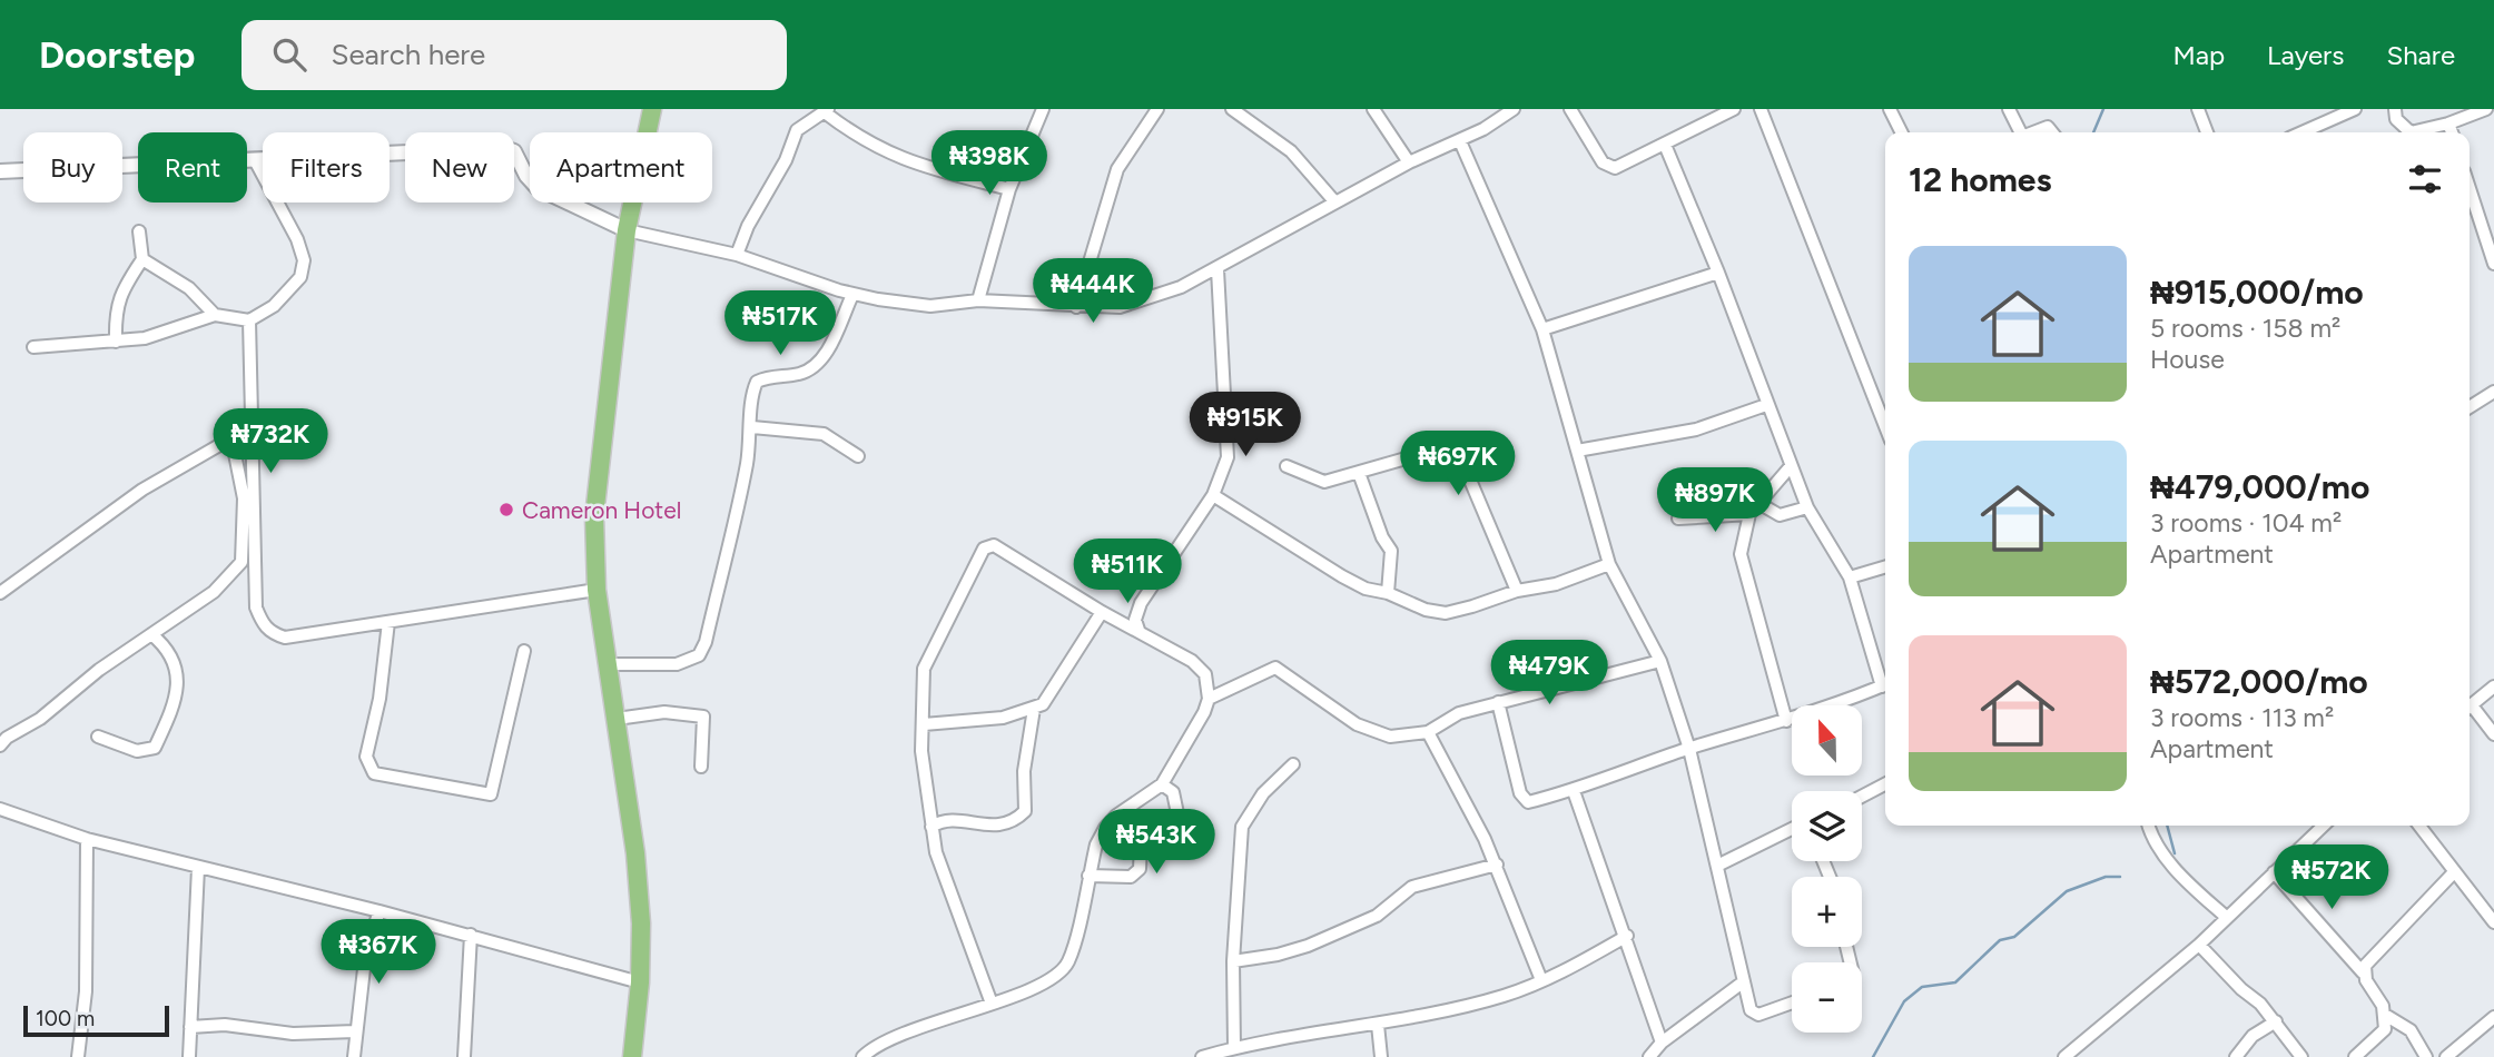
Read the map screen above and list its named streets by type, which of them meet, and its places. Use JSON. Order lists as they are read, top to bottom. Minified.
{"places":["Cameron Hotel"],"scale_bar":"100 m","north":"top","page":{"header":"Doorstep","search":"Search here","nav":["Map","Layers","Share"],"price":["₦398K","₦444K","₦517K","₦915K","₦732K","₦697K","₦897K","₦511K","₦479K","₦543K","₦572K","₦367K"],"chip":["Buy","Rent","Filters","New","Apartment"],"heading":"12 homes","list":[{"name":"₦915,000/mo","note":"5 rooms · 158 m² · House"},{"name":"₦479,000/mo","note":"3 rooms · 104 m² · Apartment"},{"name":"₦572,000/mo","note":"3 rooms · 113 m² · Apartment"}],"map_buttons":["+","−"],"scale":"100 m"}}
